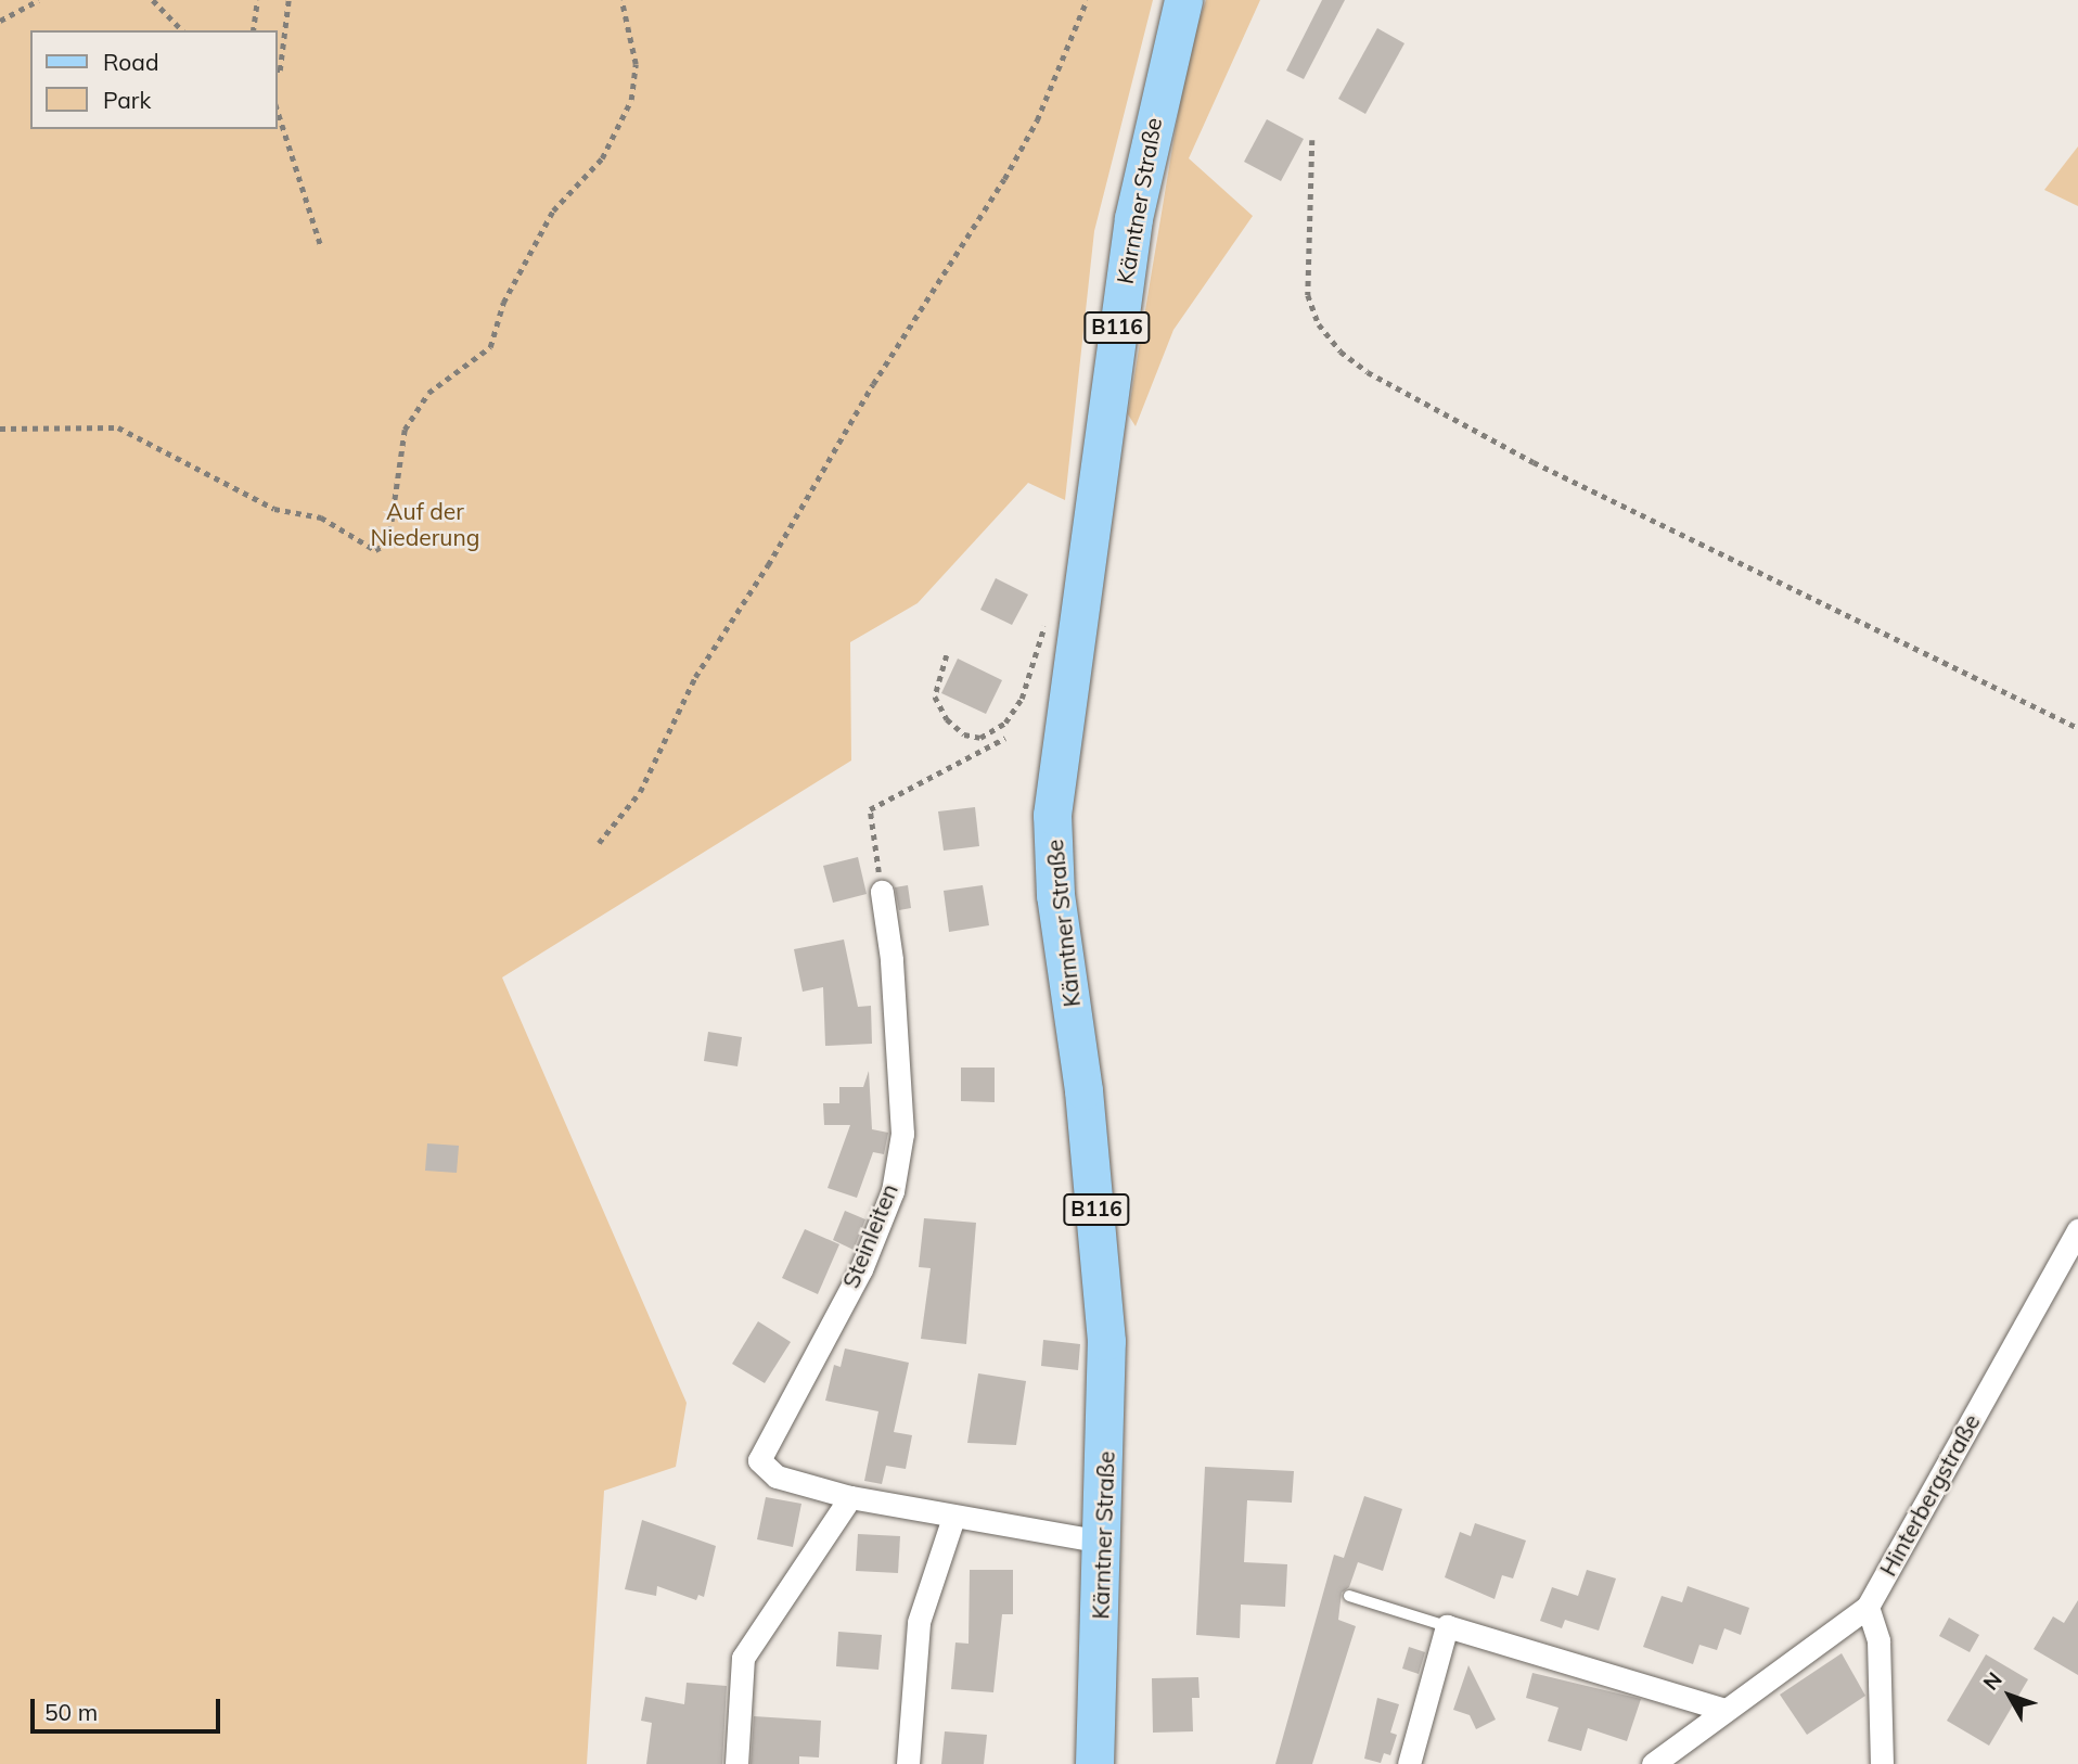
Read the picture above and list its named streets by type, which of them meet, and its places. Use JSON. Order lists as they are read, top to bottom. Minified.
{"streets":{"main road":["Kärntner Straße","B116"],"street":["Steinleiten","Hinterbergstraße"]},"crossings":[["Kärntner Straße","Steinleiten"]],"parks":["Auf der Niederung"],"legend":["Road","Park"],"scale_bar":"50 m","north":"top left"}
